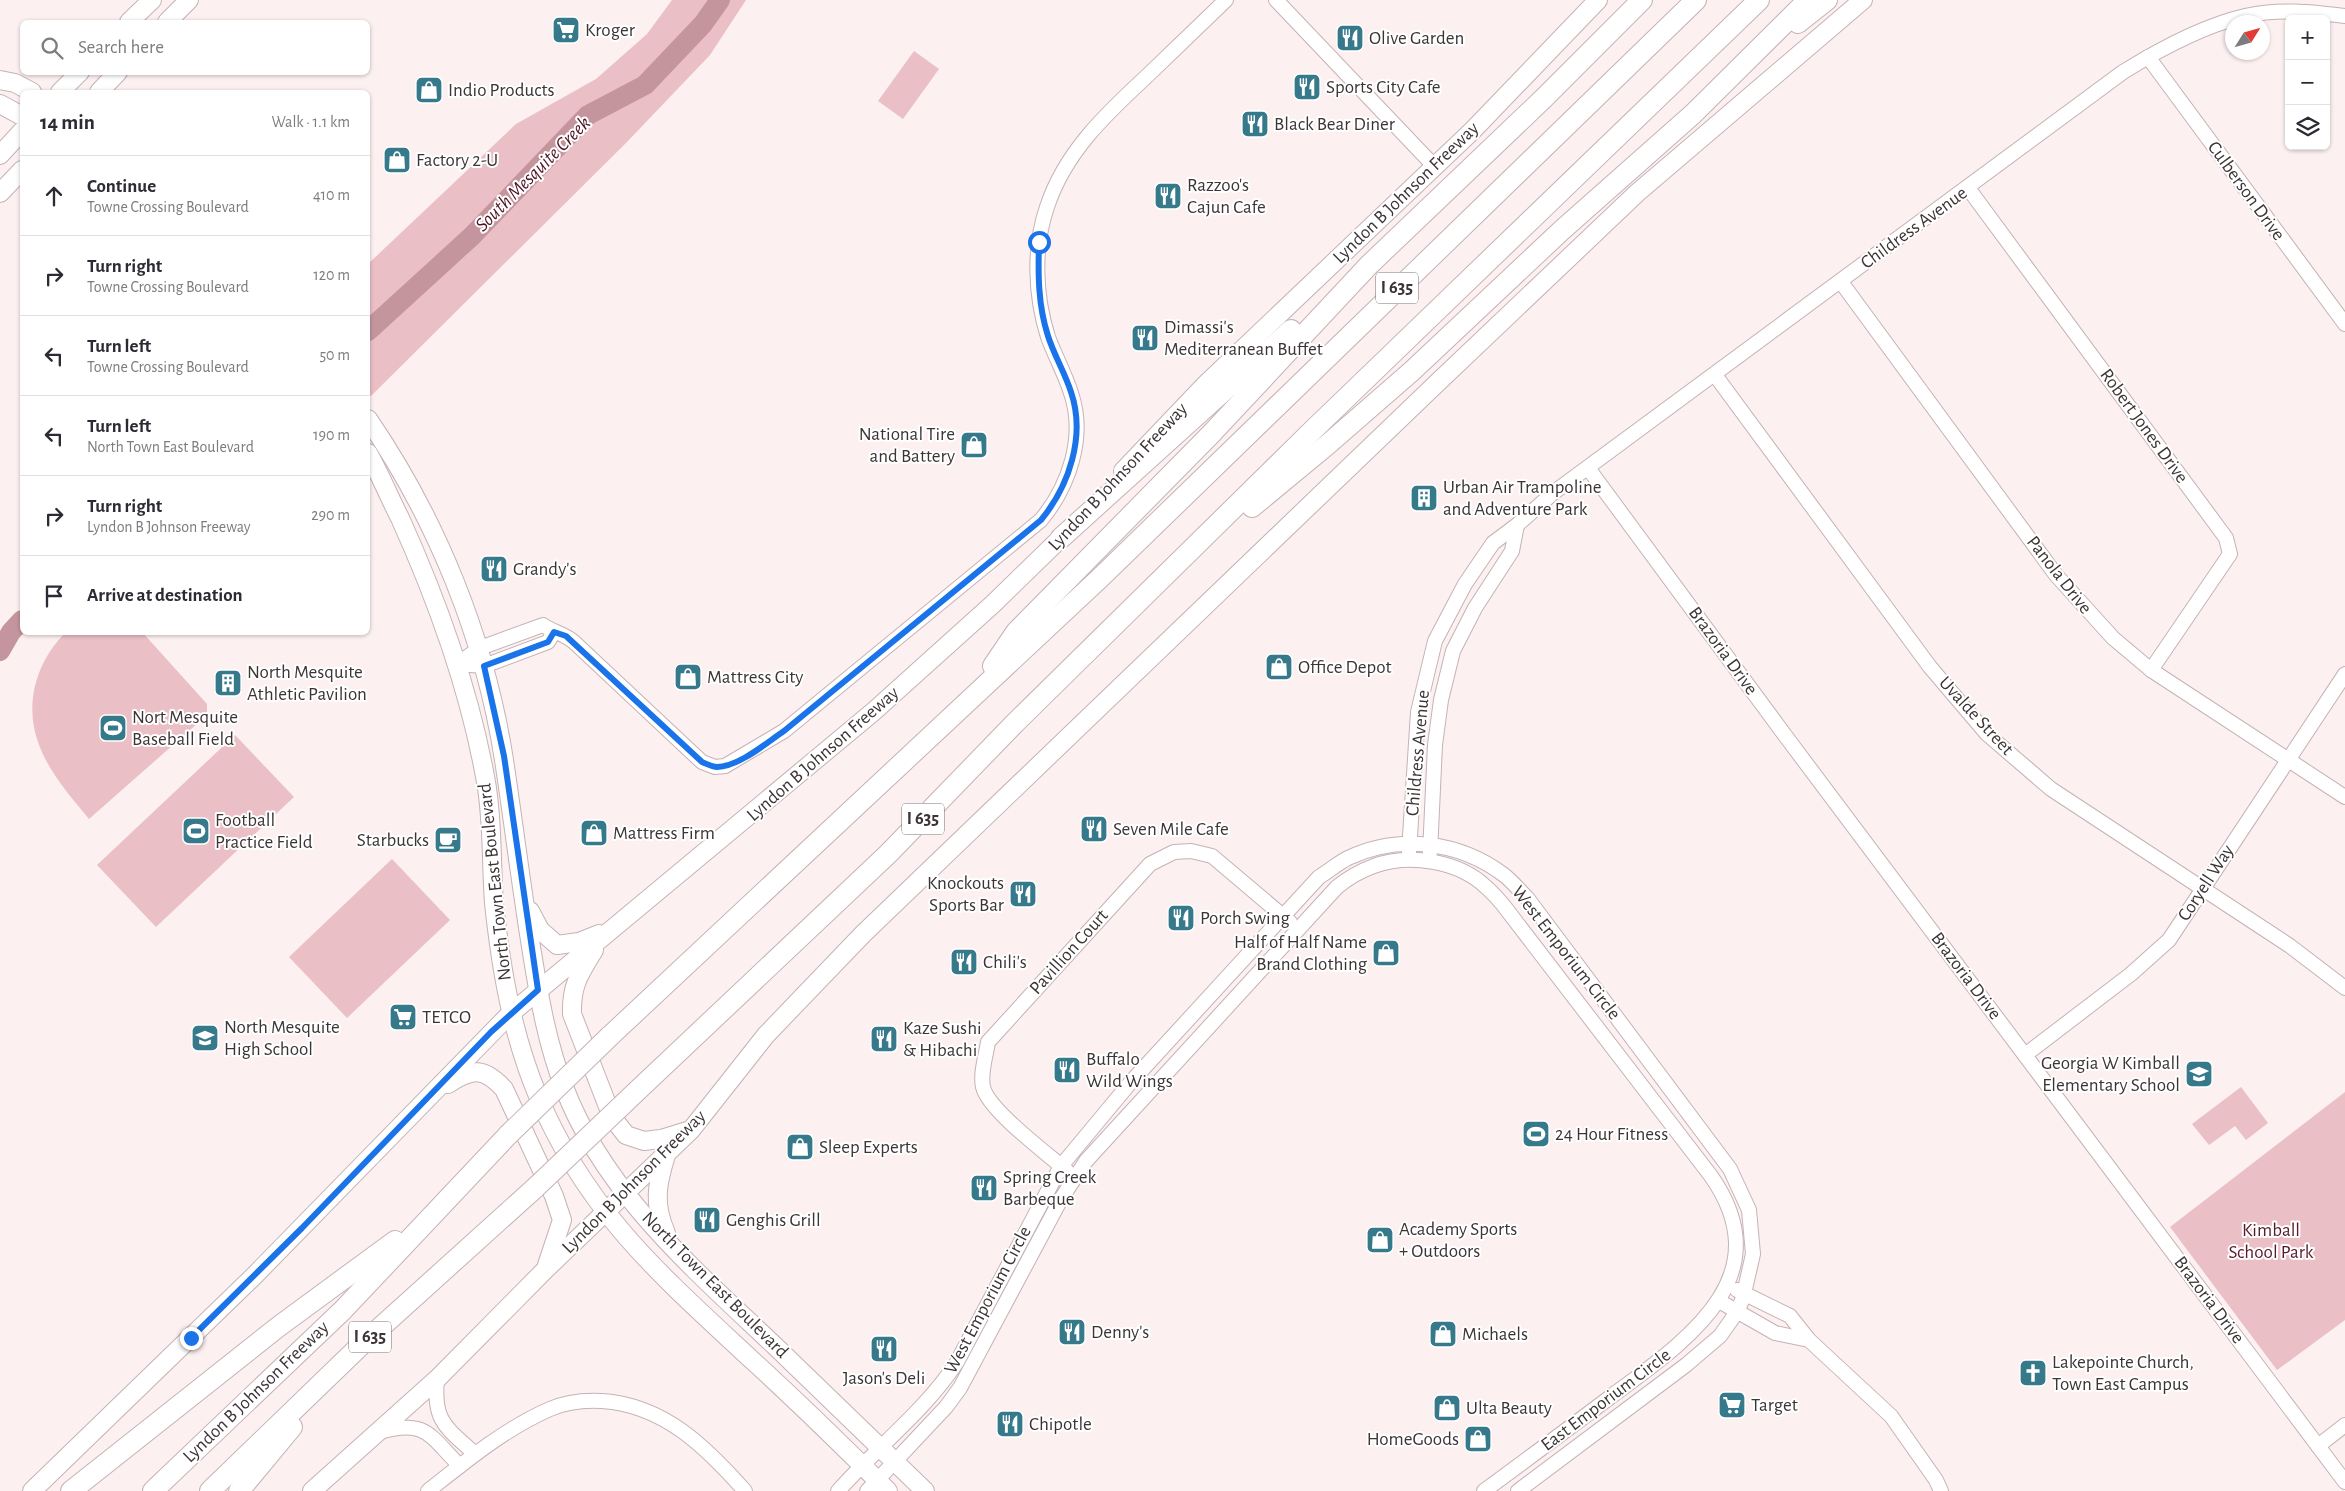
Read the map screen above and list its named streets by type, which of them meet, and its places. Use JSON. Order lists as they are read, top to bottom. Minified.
{"streets":{"highway":["Lyndon B Johnson Freeway","I 635"],"main road":["North Town East Boulevard"],"street":["Culberson Drive","Childress Avenue","Robert Jones Drive","Panola Drive","Brazoria Drive","Uvalde Street","Coryell Way","Pavillion Court","West Emporium Circle","East Emporium Circle"]},"crossings":[["Culberson Drive","Childress Avenue"],["Lyndon B Johnson Freeway","North Town East Boulevard"],["Childress Avenue","Robert Jones Drive"],["Childress Avenue","Panola Drive"],["Childress Avenue","Brazoria Drive"],["Childress Avenue","Uvalde Street"],["Childress Avenue","West Emporium Circle"],["Robert Jones Drive","Panola Drive"],["Panola Drive","Coryell Way"],["Brazoria Drive","Coryell Way"],["Uvalde Street","Coryell Way"],["North Town East Boulevard","West Emporium Circle"],["Pavillion Court","West Emporium Circle"],["West Emporium Circle","East Emporium Circle"]],"water":["South Mesquite Creek"],"parks":["Kimball School Park"],"places":{"supermarket":["Kroger","TETCO","Target"],"restaurant":["Olive Garden","Sports City Cafe","Black Bear Diner","Razzoo's Cajun Cafe","Dimassi's Mediterranean Buffet","Grandy's","Seven Mile Cafe","Knockouts Sports Bar","Porch Swing","Chili's","Kaze Sushi & Hibachi","Buffalo Wild Wings","Spring Creek Barbeque","Genghis Grill","Denny's","Jason's Deli","Chipotle"],"shop":["Indio Products","Factory 2-U","National Tire and Battery","Office Depot","Mattress City","Mattress Firm","Half of Half Name Brand Clothing","Sleep Experts","Academy Sports + Outdoors","Michaels","Ulta Beauty","HomeGoods"],"building":["Urban Air Trampoline and Adventure Park","North Mesquite Athletic Pavilion"],"sports":["Nort Mesquite Baseball Field","Football Practice Field","24 Hour Fitness"],"cafe":["Starbucks"],"school or university":["North Mesquite High School","Georgia W Kimball Elementary School"],"church":["Lakepointe Church, Town East Campus"]},"north":"top right","page":{"map_buttons":["+","−"],"search":"Search here","heading":["14 min","Walk · 1.1 km"],"list":[["Continue","Towne Crossing Boulevard","410 m"],["Turn right","Towne Crossing Boulevard","120 m"],["Turn left","Towne Crossing Boulevard","50 m"],["Turn left","North Town East Boulevard","190 m"],["Turn right","Lyndon B Johnson Freeway","290 m"],"Arrive at destination"]}}
